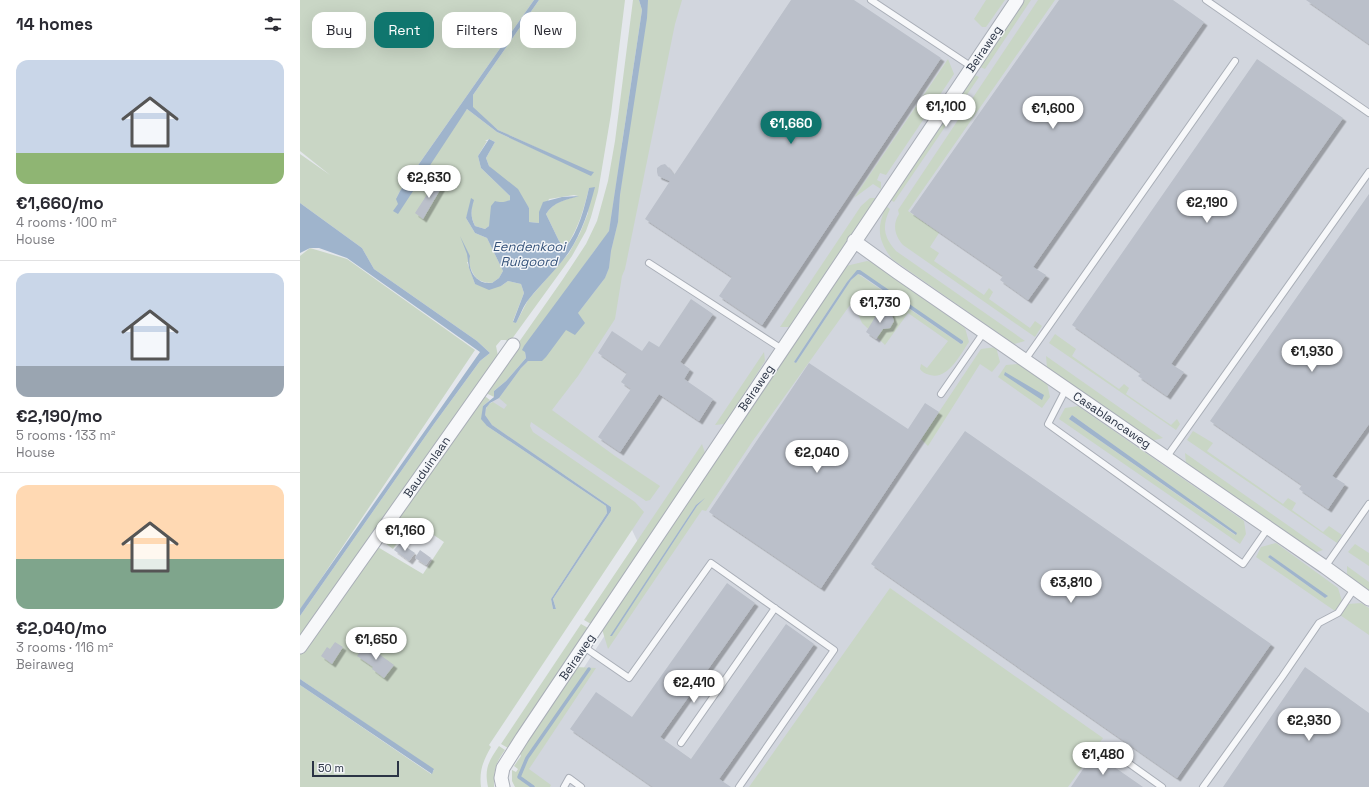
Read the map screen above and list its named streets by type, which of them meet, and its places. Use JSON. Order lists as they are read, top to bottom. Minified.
{"streets":{"street":["Beiraweg","Casablancaweg","Bauduinlaan"]},"crossings":[["Beiraweg","Casablancaweg"]],"water":["Eendenkooi Ruigoord"],"scale_bar":"50 m","page":{"heading":"14 homes","chip":["Buy","Rent","Filters","New"],"list":[{"name":"€1,660/mo","note":"4 rooms · 100 m² · House"},{"name":"€2,190/mo","note":"5 rooms · 133 m² · House"},{"name":"€2,040/mo","note":"3 rooms · 116 m² · Beiraweg"}],"price":["€1,100","€1,600","€1,660","€2,630","€2,190","€1,730","€1,930","€2,040","€1,160","€3,810","€1,650","€2,410","€2,930","€1,480"],"scale":"50 m"}}
